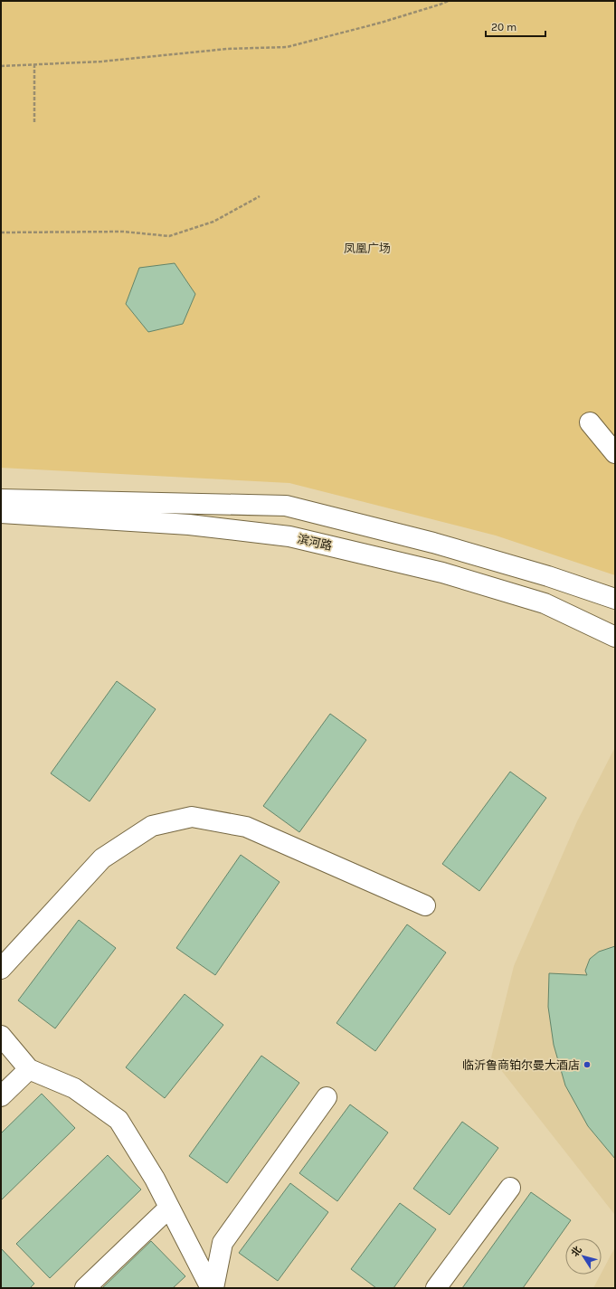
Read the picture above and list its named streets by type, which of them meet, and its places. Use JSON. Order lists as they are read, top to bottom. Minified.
{"streets":{"main road":["滨河路"]},"parks":["凤凰广场"],"places":["临沂鲁商铂尔曼大酒店"],"scale_bar":"20 m","north":"top left"}
